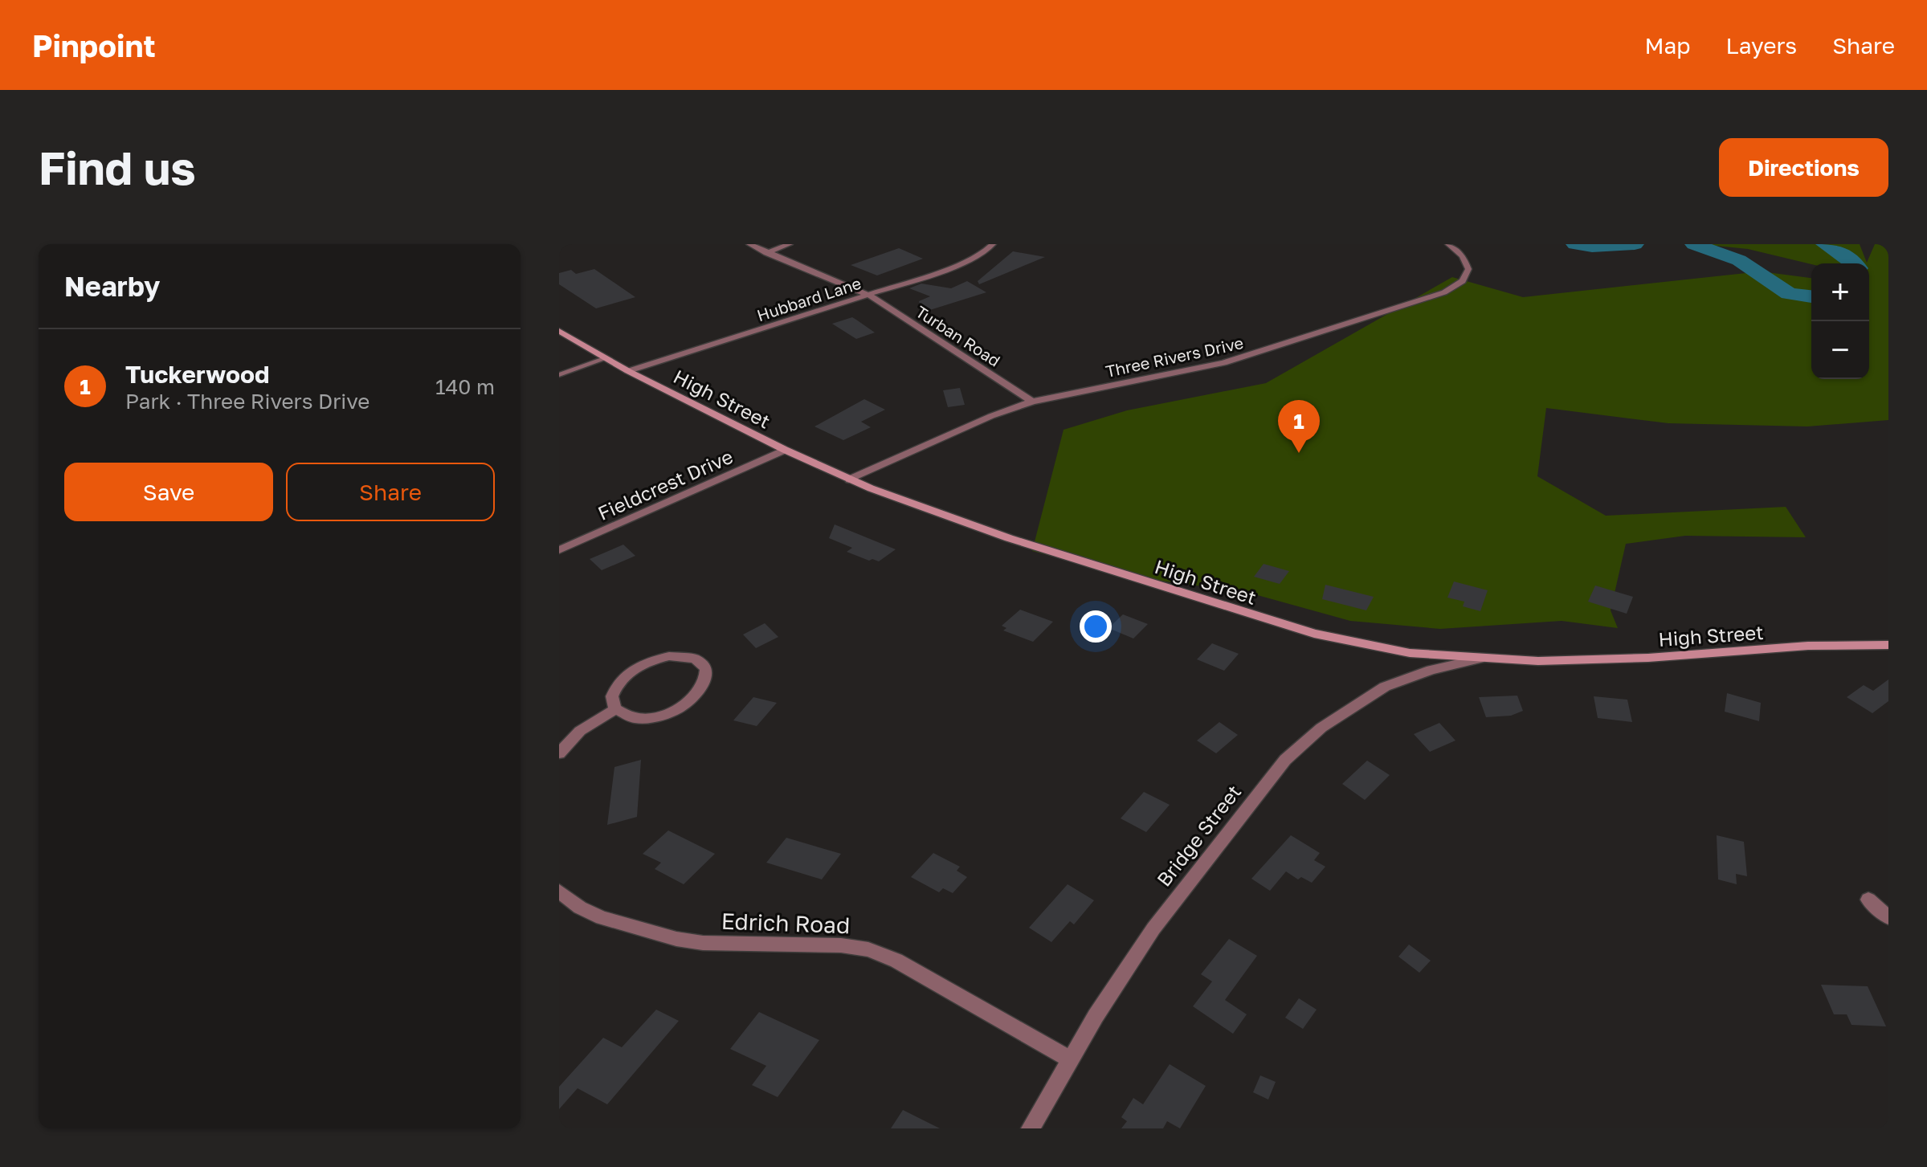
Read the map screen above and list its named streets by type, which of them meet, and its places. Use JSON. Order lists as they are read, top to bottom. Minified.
{"streets":{"street":["Hubbard Lane","Turban Road","Three Rivers Drive","High Street","Fieldcrest Drive","Bridge Street","Edrich Road"]},"crossings":[["Hubbard Lane","Turban Road"],["Hubbard Lane","High Street"],["Turban Road","Three Rivers Drive"],["Three Rivers Drive","High Street"],["High Street","Fieldcrest Drive"],["High Street","Bridge Street"],["Bridge Street","Edrich Road"]],"page":{"header":"Pinpoint","nav":["Map","Layers","Share"],"buttons":["Directions",["Save","Share"]],"title":"Find us","heading":"Nearby","map_buttons":["+","−"],"list":[{"mark":"1","name":"Tuckerwood","note":"Park · Three Rivers Drive","value":"140 m"}],"pins":"1"}}
